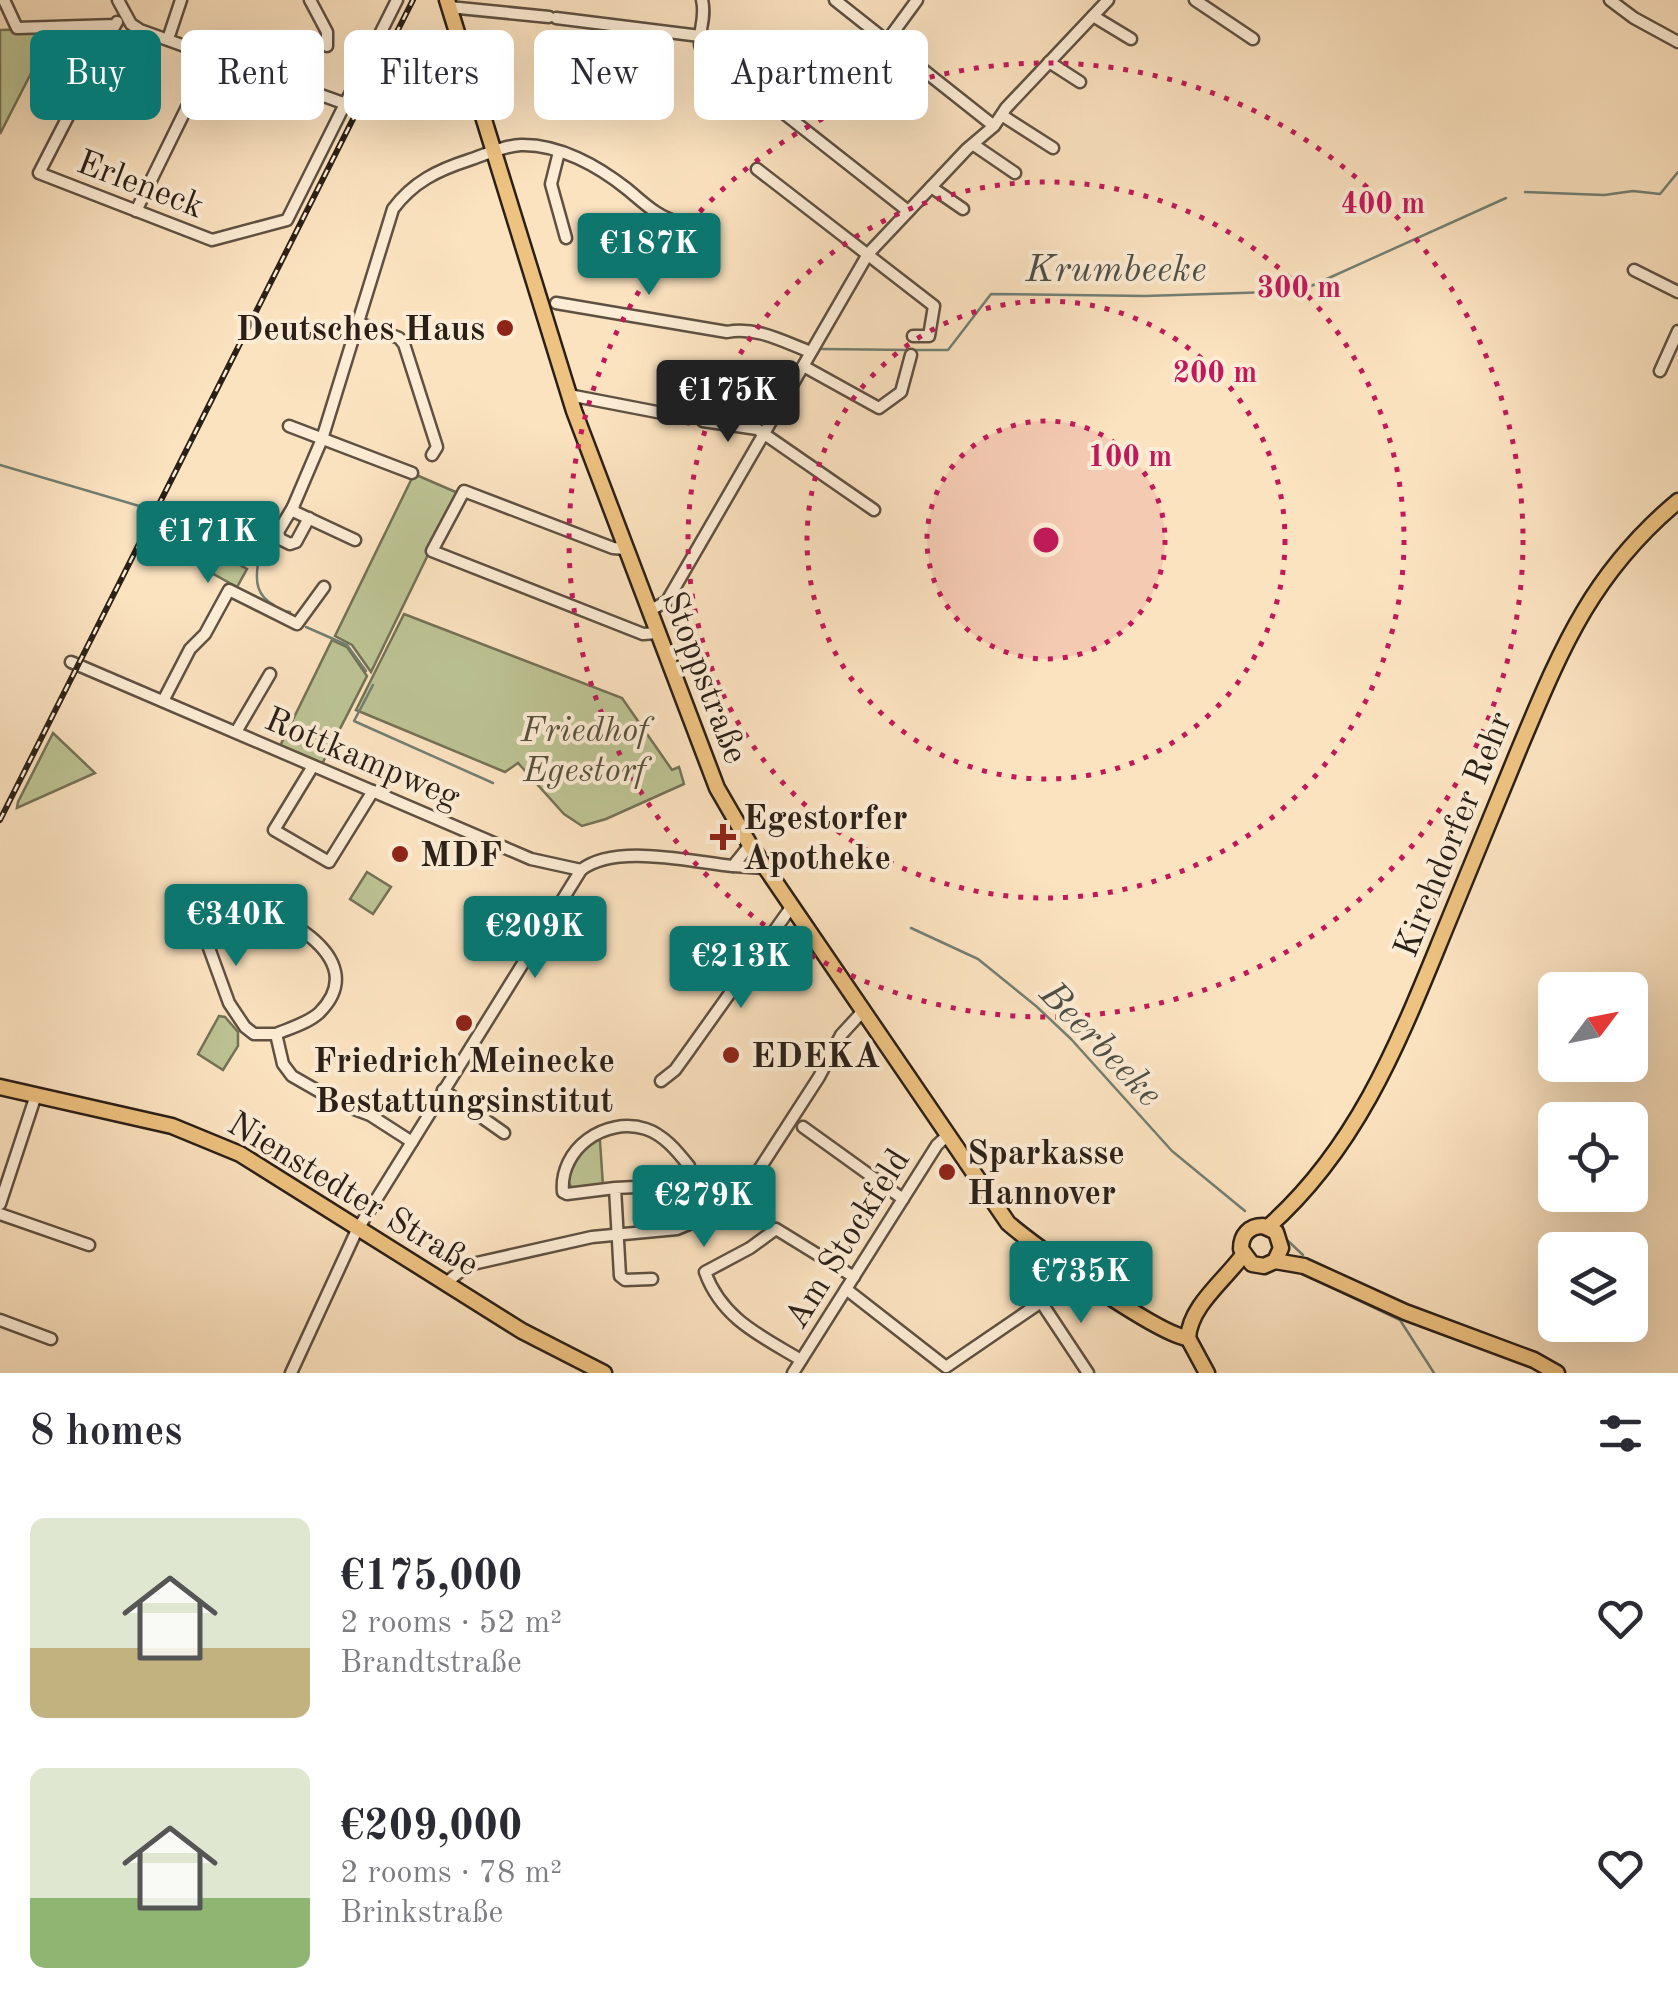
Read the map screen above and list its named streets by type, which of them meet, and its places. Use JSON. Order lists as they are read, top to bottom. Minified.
{"streets":{"main road":["Stoppstraße","Kirchdorfer Rehr","Nienstedter Straße"],"street":["Erleneck","Rottkampweg","Am Stockfeld"]},"crossings":[["Stoppstraße","Am Stockfeld"]],"water":["Krumbeeke","Beerbeeke"],"parks":["Friedhof Egestorf"],"places":{"other":["Deutsches Haus","MDF","Friedrich Meinecke Bestattungsinstitut","EDEKA","Sparkasse Hannover"],"health":["Egestorfer Apotheke"]},"north":"top right","page":{"chip":["Buy","Rent","Filters","New","Apartment"],"price":["€187K","€175K","€171K","€340K","€209K","€213K","€279K","€735K"],"heading":"8 homes","list":[{"name":"€175,000","note":"2 rooms · 52 m² · Brandtstraße"},{"name":"€209,000","note":"2 rooms · 78 m² · Brinkstraße"}]},"rings":["400 m","300 m","200 m","100 m"]}
